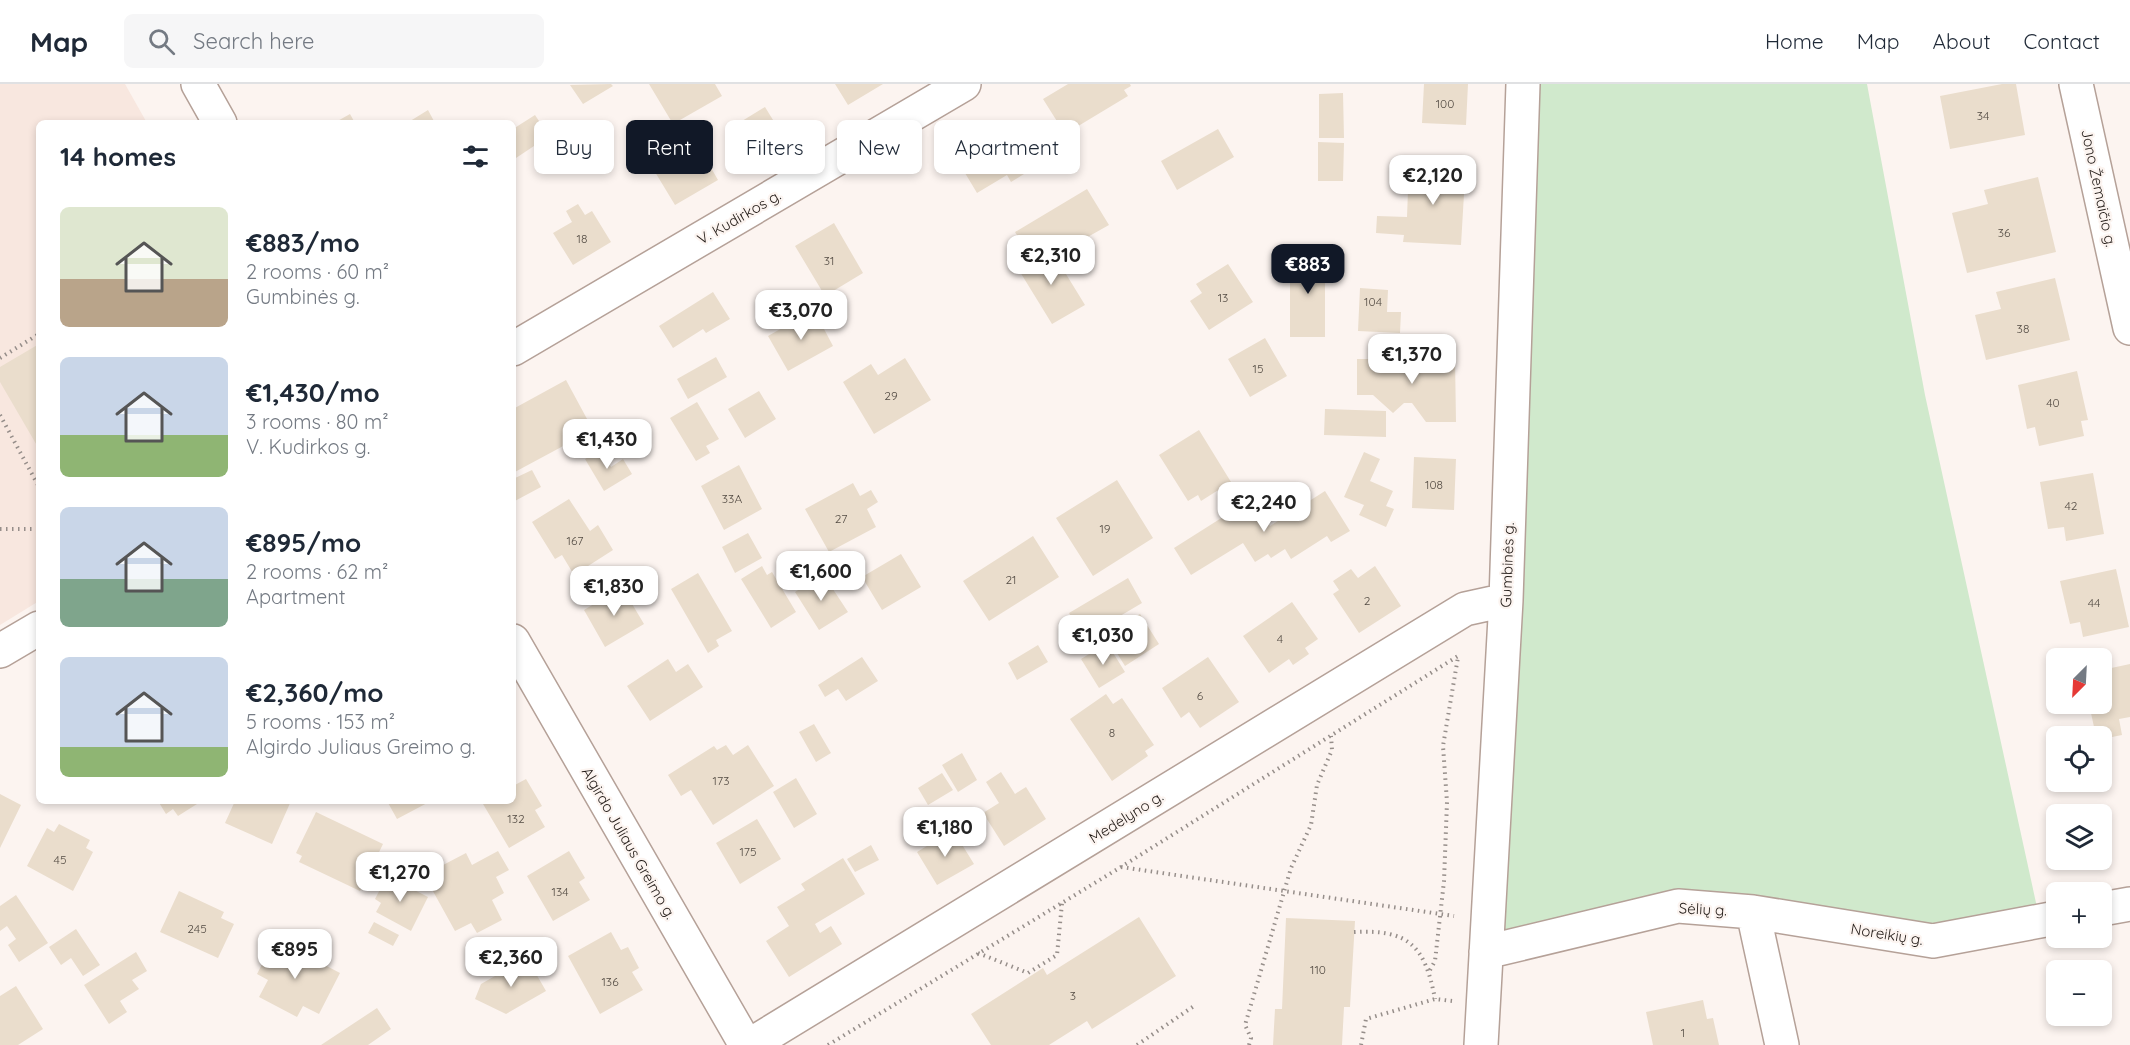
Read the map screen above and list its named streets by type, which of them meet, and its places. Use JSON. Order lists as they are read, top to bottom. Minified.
{"streets":{"street":["Jono Žemaičio g.","V. Kudirkos g.","Gumbinės g.","Medelyno g.","Algirdo Juliaus Greimo g.","Sėlių g.","Noreikių g."]},"crossings":[["Gumbinės g.","Medelyno g."],["Gumbinės g.","Sėlių g."],["Sėlių g.","Noreikių g."]],"house_numbers":["100","34","36","18","31","13","104","38","15","29","40","108","33A","42","27","19","167","21","2","44","4","6","8","173","132","175","45","134","245","110","136","3","1"],"north":"bottom left","page":{"header":"Map","search":"Search here","nav":["Home","Map","About","Contact"],"chip":["Buy","Rent","Filters","New","Apartment"],"heading":"14 homes","price":["€2,120","€2,310","€883","€3,070","€1,370","€1,430","€2,240","€1,600","€1,830","€1,030","€1,180","€1,270","€895","€2,360"],"list":[{"name":"€883/mo","note":"2 rooms · 60 m² · Gumbinės g."},{"name":"€1,430/mo","note":"3 rooms · 80 m² · V. Kudirkos g."},{"name":"€895/mo","note":"2 rooms · 62 m² · Apartment"},{"name":"€2,360/mo","note":"5 rooms · 153 m² · Algirdo Juliaus Greimo g."}],"map_buttons":["+","−"]}}
